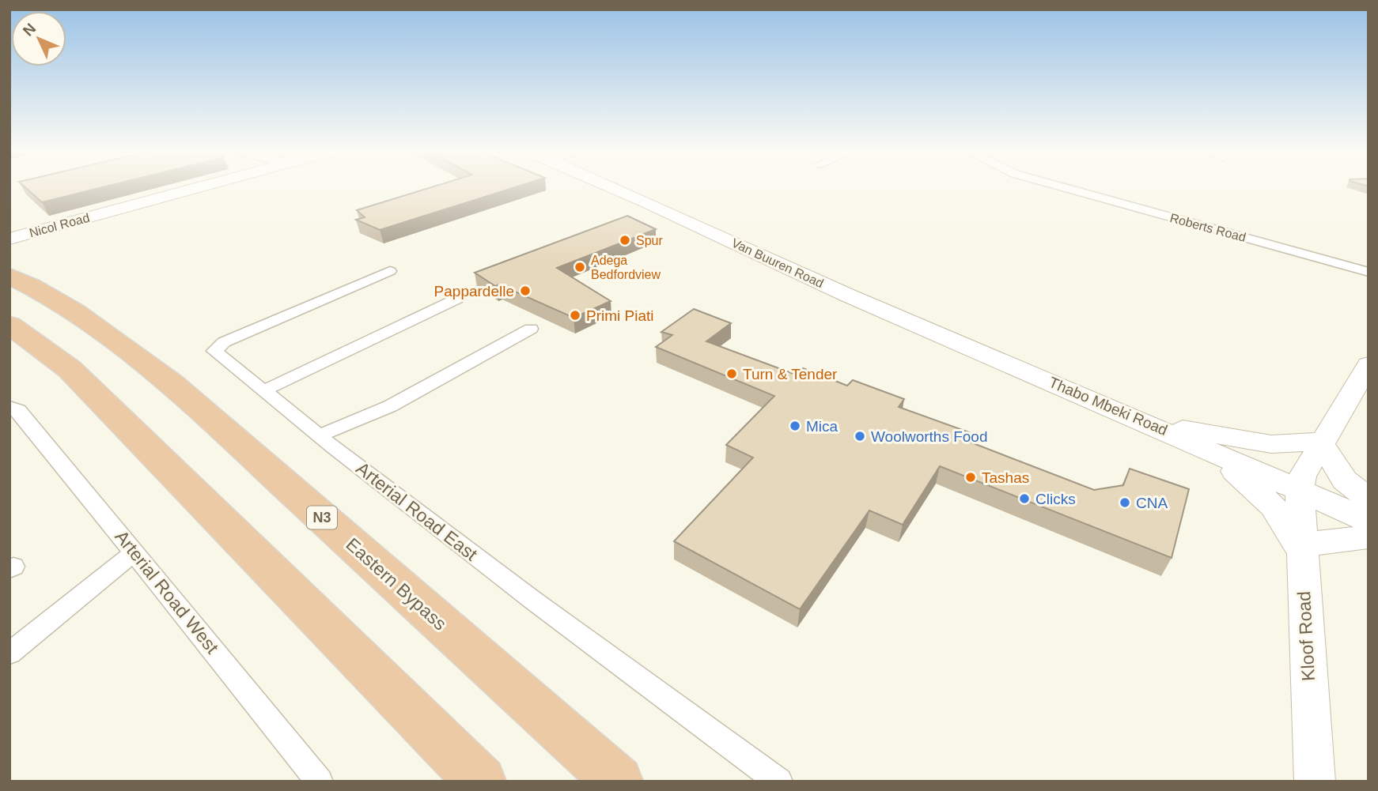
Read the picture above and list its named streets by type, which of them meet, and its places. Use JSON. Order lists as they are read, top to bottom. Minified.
{"streets":{"highway":["N3","Eastern Bypass"],"main road":["Nicol Road","Van Buuren Road","Thabo Mbeki Road","Kloof Road"],"street":["Roberts Road","Arterial Road East","Arterial Road West"]},"crossings":[["Van Buuren Road","Thabo Mbeki Road"],["Thabo Mbeki Road","Kloof Road"]],"places":["Spur","Adega Bedfordview","Pappardelle","Primi Piati","Turn & Tender","Mica","Woolworths Food","Tashas","Clicks","CNA"],"north":"top left"}
